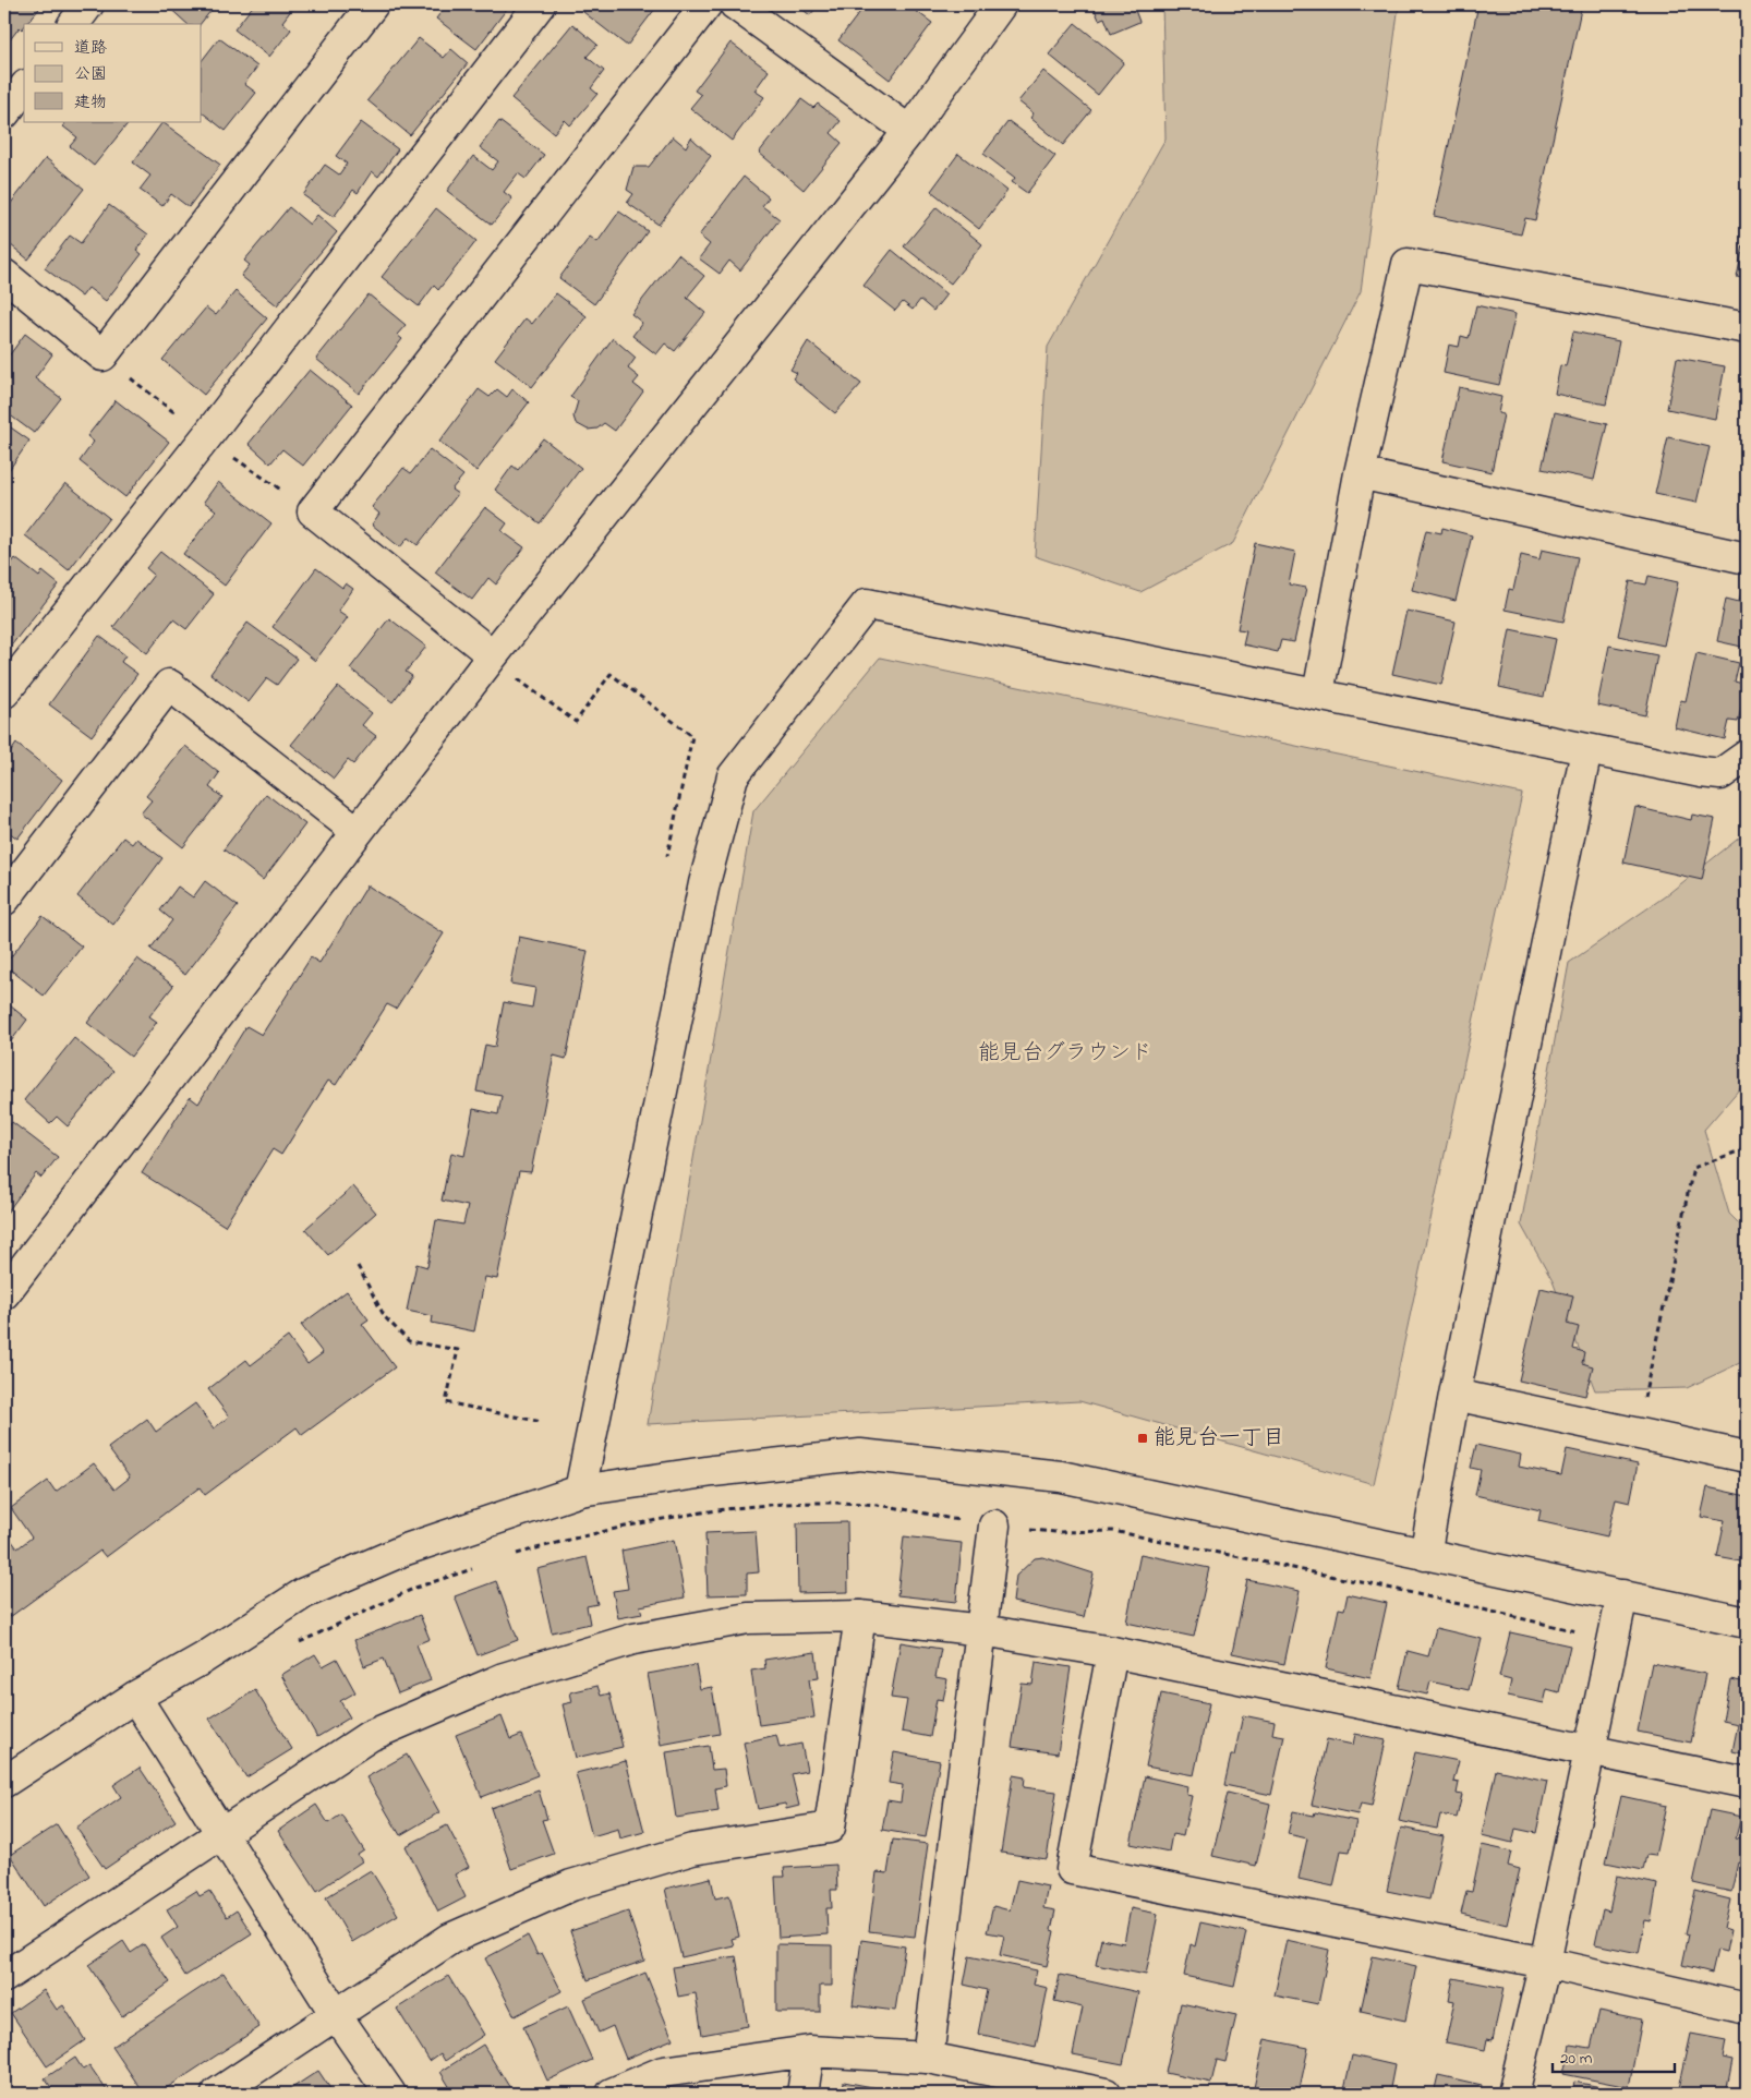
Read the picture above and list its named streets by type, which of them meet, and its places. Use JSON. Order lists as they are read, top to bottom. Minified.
{"parks":["能見台グラウンド"],"places":{"transit":["能見台一丁目"]},"legend":["道路","公園","建物"],"scale_bar":"20 m"}
